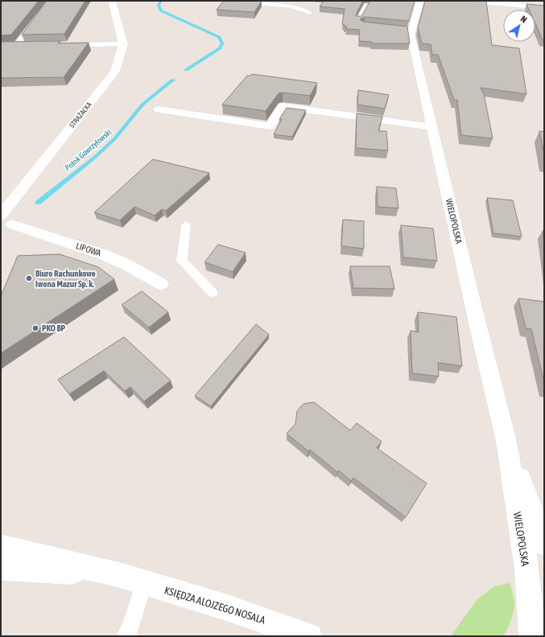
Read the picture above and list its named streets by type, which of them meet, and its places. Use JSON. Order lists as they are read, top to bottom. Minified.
{"streets":{"street":["STRAŻACKA","WIELOPOLSKA","LIPOWA","KSIĘDZA ALOJZEGO NOSALA"]},"crossings":[["STRAŻACKA","LIPOWA"]],"water":["Potok Gawrzyłowski"],"places":["Biuro Rachunkowe Iwona Mazur Sp. k.","PKO BP"],"north":"top right"}
